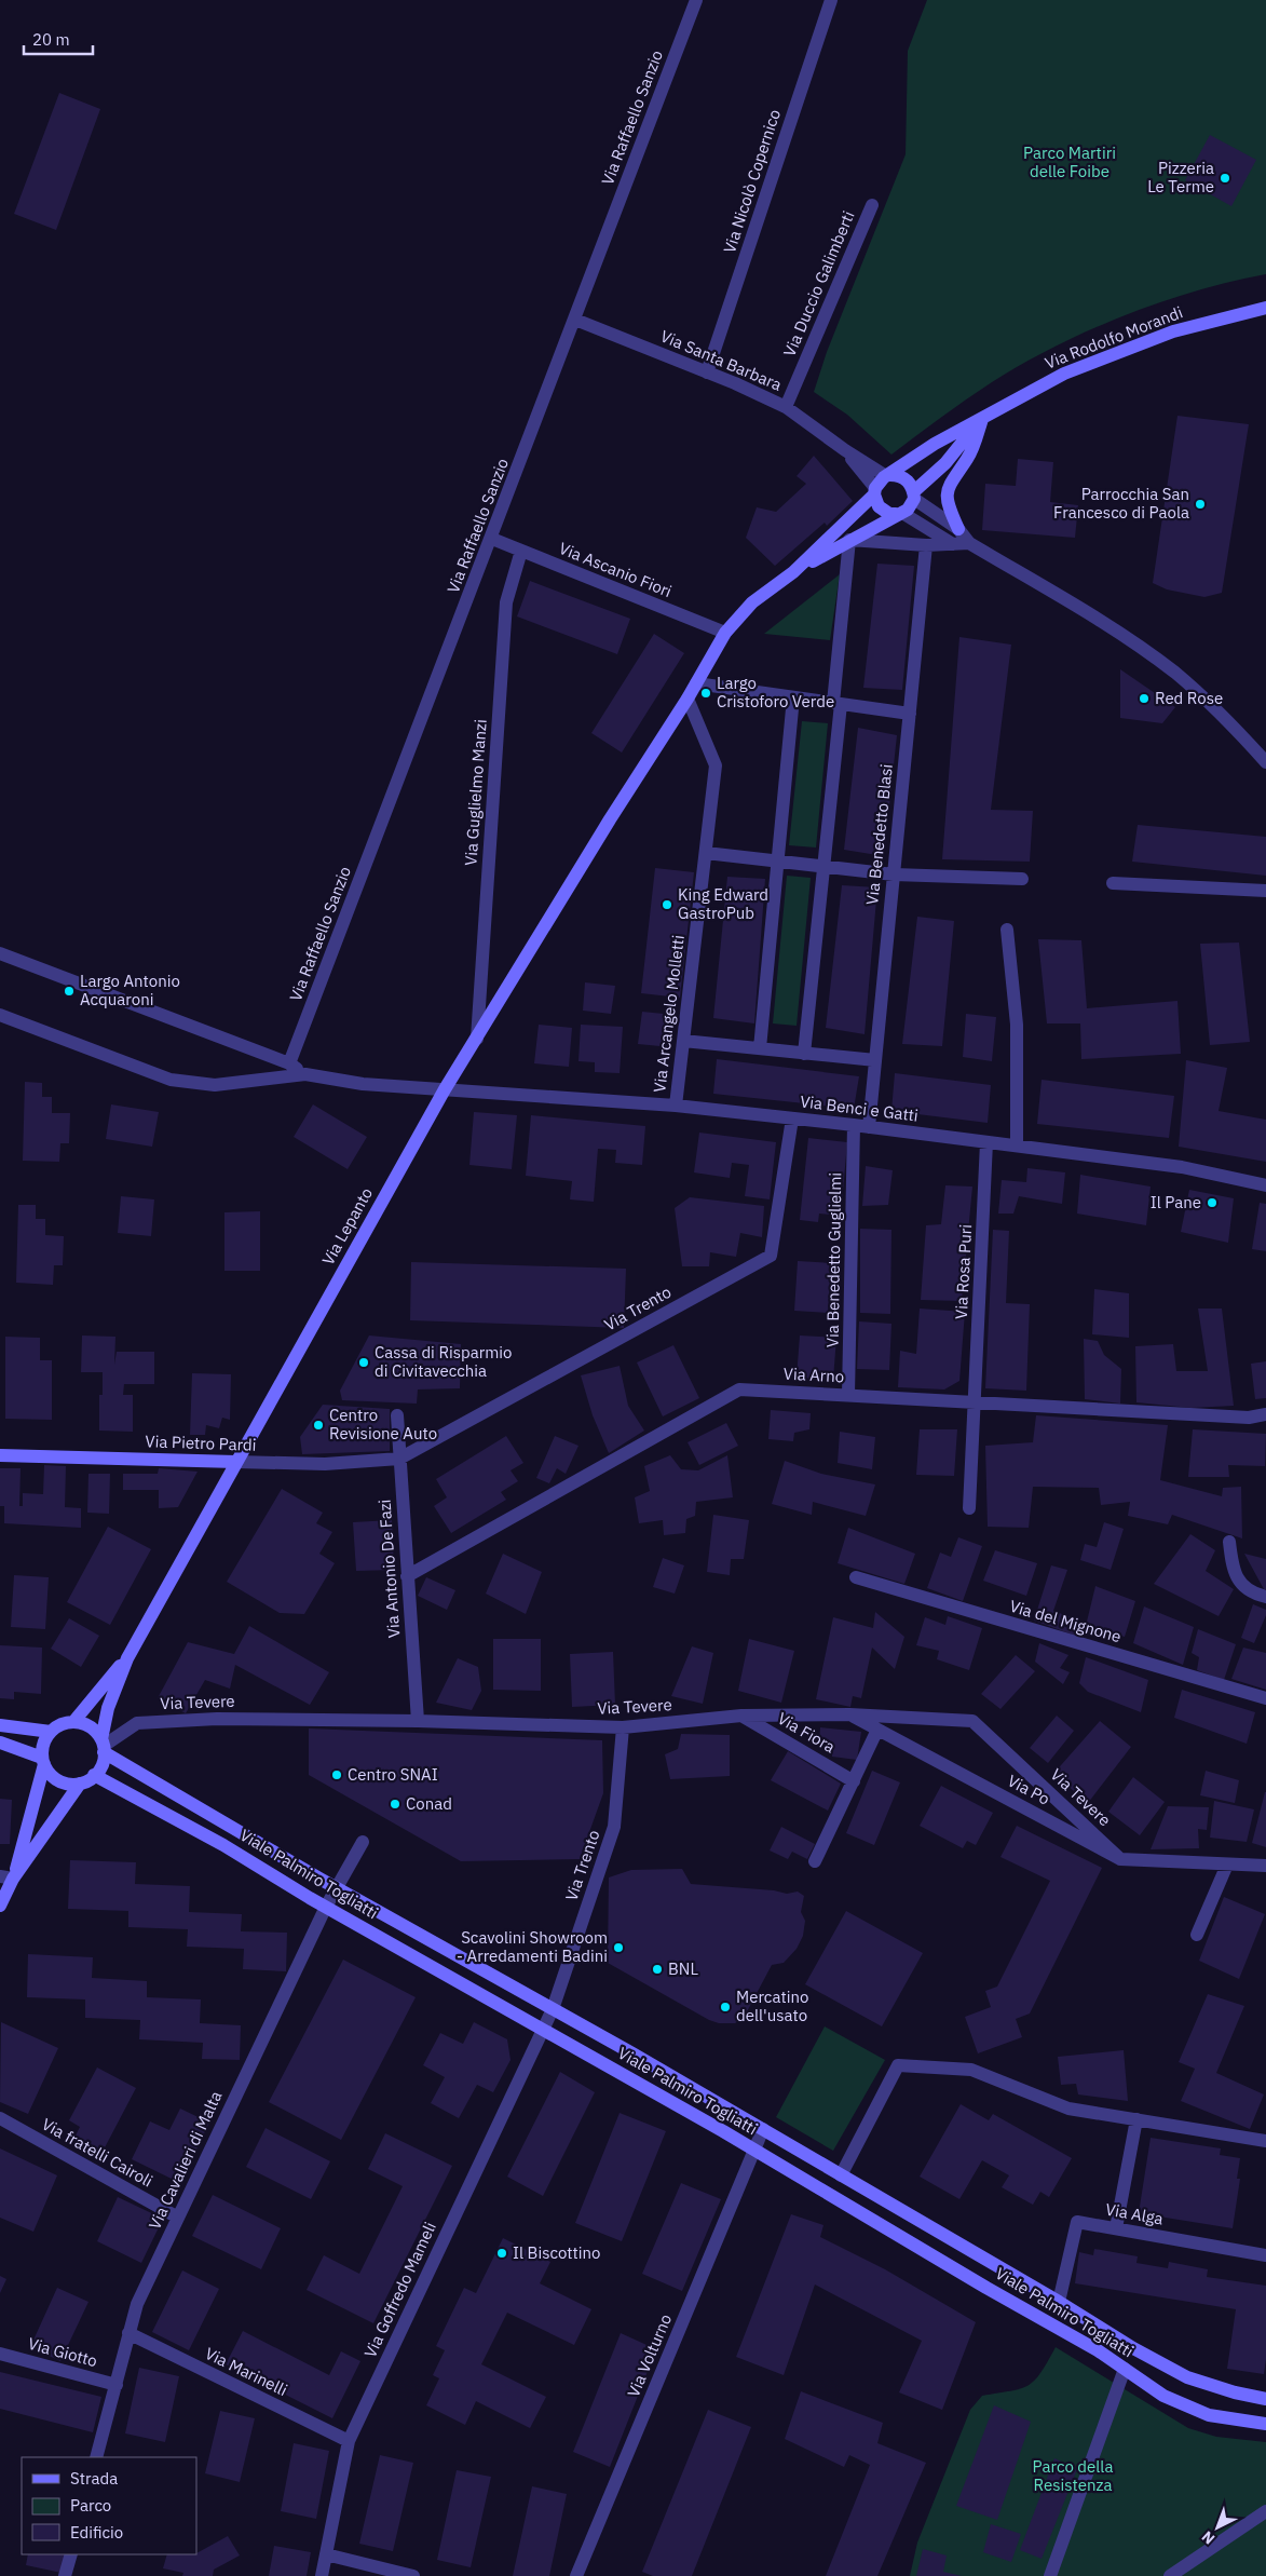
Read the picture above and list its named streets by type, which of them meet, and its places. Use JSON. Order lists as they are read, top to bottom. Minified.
{"streets":{"street":["Via Raffaello Sanzio","Via Nicolò Copernico","Via Duccio Galimberti","Via Rodolfo Morandi","Via Santa Barbara","Via Ascanio Fiori","Via Guglielmo Manzi","Via Benedetto Blasi","Via Arcangelo Molletti","Via Benci e Gatti","Via Lepanto","Via Benedetto Guglielmi","Via Rosa Puri","Via Trento","Via Arno","Via Pietro Pardi","Via Antonio De Fazi","Via del Mignone","Via Tevere","Via Fiora","Via Po","Viale Palmiro Togliatti","Via fratelli Cairoli","Via Cavalieri di Malta","Via Alga","Via Goffredo Mameli","Via Giotto","Via Volturno","Via Marinelli"]},"crossings":[["Via Raffaello Sanzio","Via Santa Barbara"],["Via Raffaello Sanzio","Via Ascanio Fiori"],["Via Nicolò Copernico","Via Santa Barbara"],["Via Duccio Galimberti","Via Santa Barbara"],["Via Ascanio Fiori","Via Guglielmo Manzi"],["Via Guglielmo Manzi","Via Lepanto"],["Via Benedetto Blasi","Via Benci e Gatti"],["Via Arcangelo Molletti","Via Benci e Gatti"],["Via Arcangelo Molletti","Via Lepanto"],["Via Benci e Gatti","Via Lepanto"],["Via Benci e Gatti","Via Benedetto Guglielmi"],["Via Benci e Gatti","Via Rosa Puri"],["Via Benci e Gatti","Via Trento"],["Via Lepanto","Via Pietro Pardi"],["Via Lepanto","Via Tevere"],["Via Lepanto","Viale Palmiro Togliatti"],["Via Benedetto Guglielmi","Via Arno"],["Via Rosa Puri","Via Arno"],["Via Trento","Via Pietro Pardi"],["Via Trento","Via Antonio De Fazi"],["Via Trento","Via Tevere"],["Via Trento","Viale Palmiro Togliatti"],["Via Trento","Via Goffredo Mameli"],["Via Arno","Via Antonio De Fazi"],["Via Pietro Pardi","Via Antonio De Fazi"],["Via Antonio De Fazi","Via Tevere"],["Via Tevere","Via Fiora"],["Via Tevere","Via Po"],["Via Tevere","Viale Palmiro Togliatti"],["Viale Palmiro Togliatti","Via Cavalieri di Malta"],["Viale Palmiro Togliatti","Via Alga"],["Viale Palmiro Togliatti","Via Goffredo Mameli"],["Viale Palmiro Togliatti","Via Volturno"],["Via fratelli Cairoli","Via Cavalieri di Malta"],["Via Cavalieri di Malta","Via Giotto"],["Via Cavalieri di Malta","Via Marinelli"],["Via Goffredo Mameli","Via Marinelli"]],"parks":["Parco Martiri delle Foibe","Parco della Resistenza"],"places":["Pizzeria Le Terme","Parrocchia San Francesco di Paola","Largo Cristoforo Verde","Red Rose","King Edward GastroPub","Largo Antonio Acquaroni","Il Pane","Cassa di Risparmio di Civitavecchia","Centro Revisione Auto","Centro SNAI","Conad","Scavolini Showroom - Arredamenti Badini","BNL","Mercatino dell'usato","Il Biscottino"],"legend":["Strada","Parco","Edificio"],"scale_bar":"20 m","north":"bottom left"}
